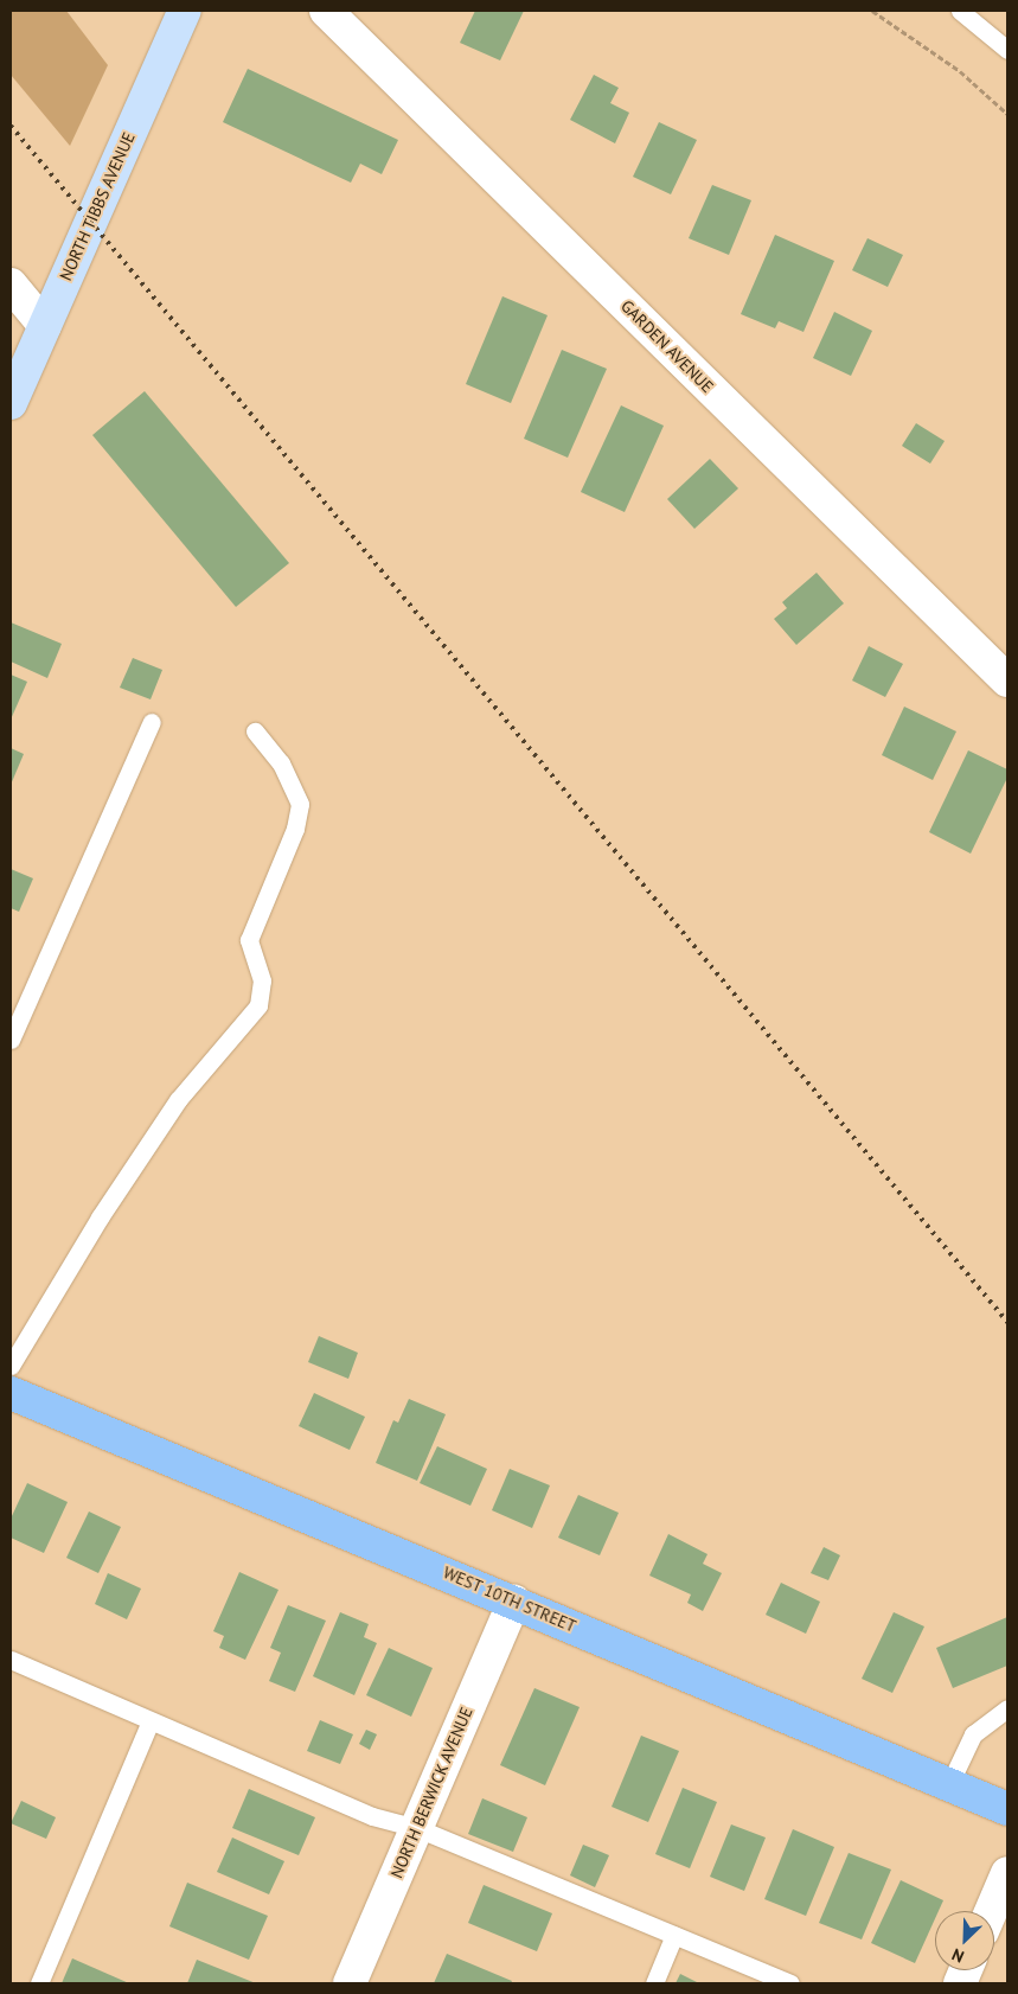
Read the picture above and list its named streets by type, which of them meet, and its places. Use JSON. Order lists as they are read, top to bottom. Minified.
{"streets":{"main road":["WEST 10TH STREET"],"street":["NORTH TIBBS AVENUE","GARDEN AVENUE","NORTH BERWICK AVENUE"]},"crossings":[["WEST 10TH STREET","NORTH BERWICK AVENUE"]],"north":"bottom left"}
